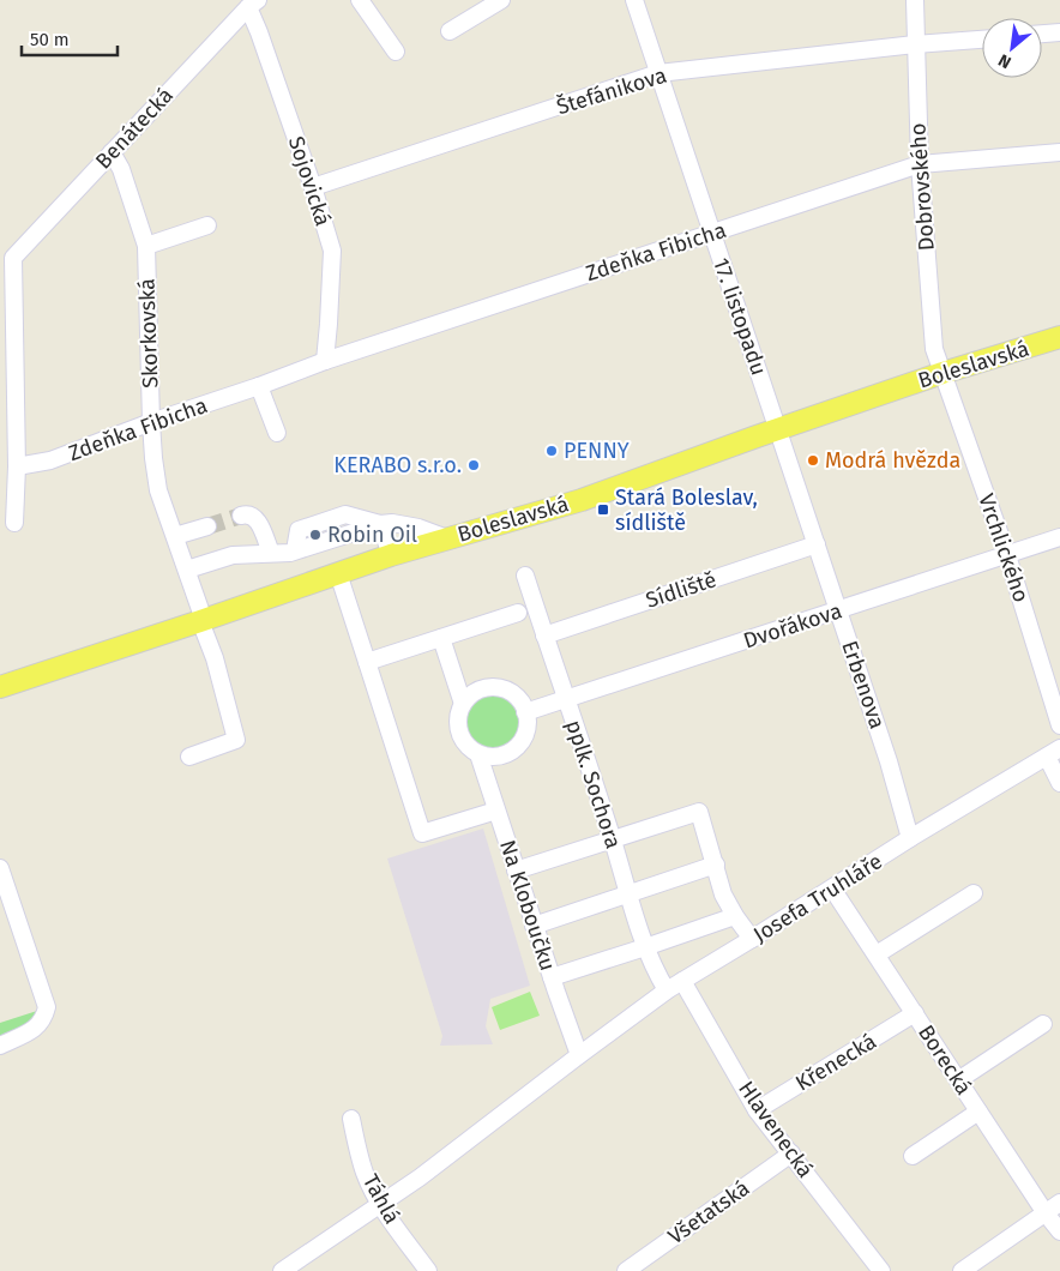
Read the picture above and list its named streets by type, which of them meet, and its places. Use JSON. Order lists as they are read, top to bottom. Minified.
{"streets":{"main road":["Boleslavská"],"street":["Štefánikova","Benátecká","Sojovická","Dobrovského","Zdeňka Fibicha","17. listopadu","Skorkovská","Vrchlického","Sídliště","Dvořákova","Erbenova","pplk. Sochora","Josefa Truhláře","Na Kloboučku","Borecká","Křenecká","Hlavenecká","Táhlá","Všetatská"]},"crossings":[["Štefánikova","Sojovická"],["Štefánikova","Dobrovského"],["Štefánikova","17. listopadu"],["Benátecká","Sojovická"],["Benátecká","Zdeňka Fibicha"],["Benátecká","Skorkovská"],["Sojovická","Zdeňka Fibicha"],["Dobrovského","Zdeňka Fibicha"],["Dobrovského","Boleslavská"],["Dobrovského","Vrchlického"],["Zdeňka Fibicha","17. listopadu"],["Zdeňka Fibicha","Skorkovská"],["17. listopadu","Boleslavská"],["17. listopadu","Erbenova"],["Skorkovská","Boleslavská"],["Boleslavská","Vrchlického"],["Boleslavská","Erbenova"],["Vrchlického","Dvořákova"],["Sídliště","Erbenova"],["Sídliště","pplk. Sochora"],["Dvořákova","Erbenova"],["Dvořákova","pplk. Sochora"],["Dvořákova","Na Kloboučku"],["Erbenova","Josefa Truhláře"],["pplk. Sochora","Josefa Truhláře"],["Josefa Truhláře","Na Kloboučku"],["Josefa Truhláře","Borecká"],["Josefa Truhláře","Hlavenecká"],["Josefa Truhláře","Táhlá"],["Borecká","Křenecká"],["Křenecká","Hlavenecká"],["Hlavenecká","Všetatská"]],"places":{"other":["PENNY","Modrá hvězda","KERABO s.r.o.","Robin Oil"],"transit":["Stará Boleslav, sídliště"]},"scale_bar":"50 m","north":"bottom left"}
